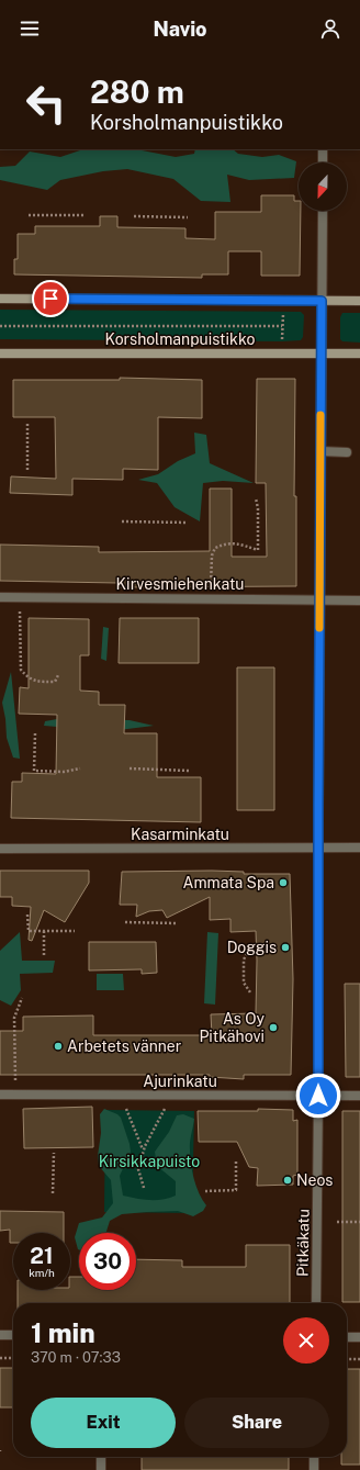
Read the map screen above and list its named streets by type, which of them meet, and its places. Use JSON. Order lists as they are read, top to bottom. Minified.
{"streets":{"main road":["Korsholmanpuistikko"],"street":["Kirvesmiehenkatu","Kasarminkatu","Ajurinkatu","Pitkäkatu"]},"crossings":[["Korsholmanpuistikko","Pitkäkatu"],["Kirvesmiehenkatu","Pitkäkatu"],["Kasarminkatu","Pitkäkatu"],["Ajurinkatu","Pitkäkatu"]],"parks":["Kirsikkapuisto"],"places":["Ammata Spa","Doggis","As Oy Pitkähovi","Arbetets vänner","Neos"],"north":"bottom","page":{"header":"Navio","turn":["280 m","Korsholmanpuistikko"],"speed":"21 km/h","limit":"30","heading":["1 min","370 m · 07:33"],"buttons":["Exit","Share"]}}
